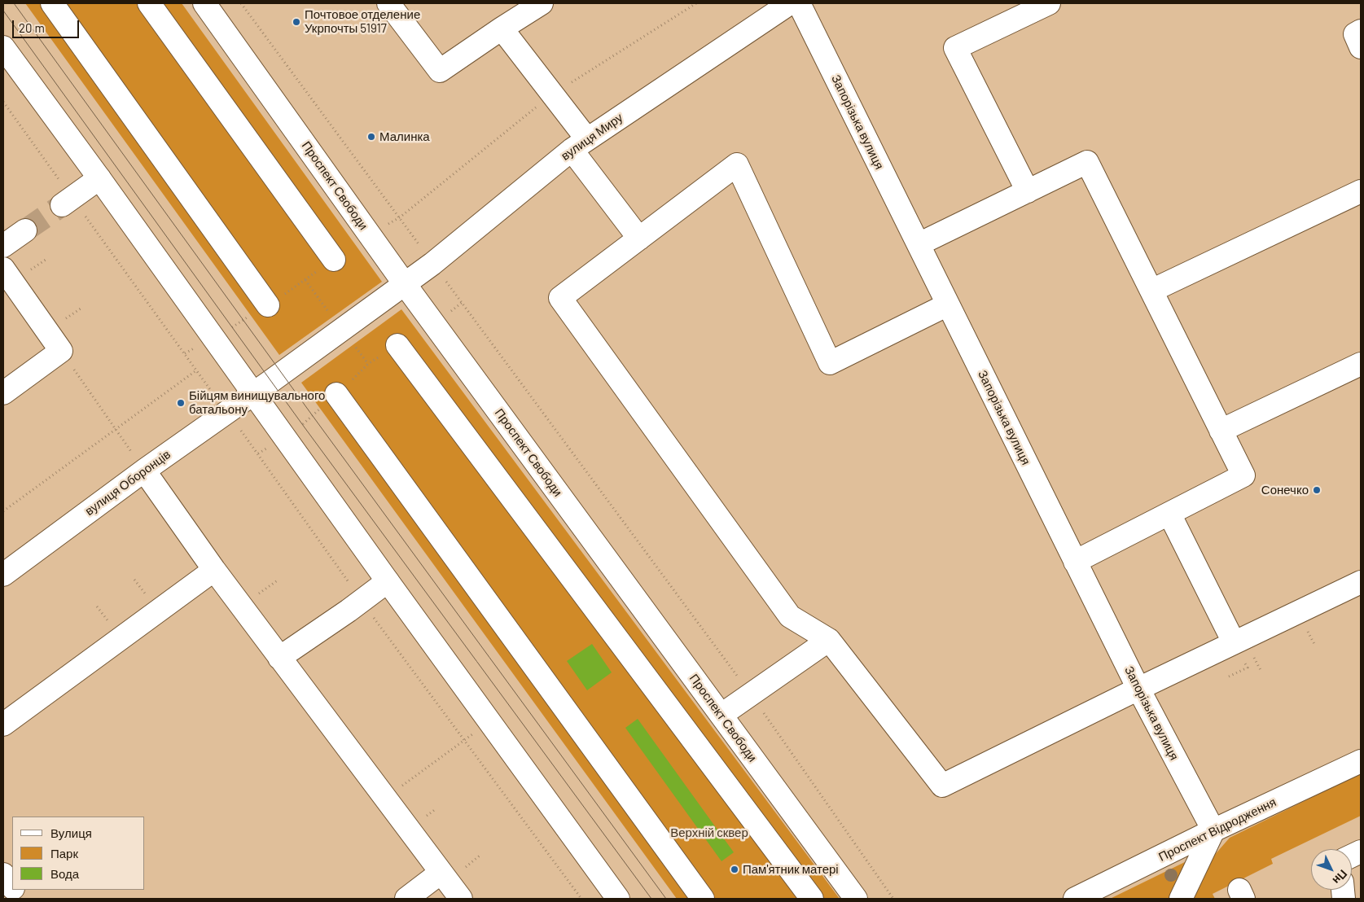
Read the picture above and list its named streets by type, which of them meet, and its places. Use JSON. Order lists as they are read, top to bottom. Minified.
{"streets":{"street":["Запорізька вулиця","вулиця Миру","Проспект Свободи","вулиця Оборонців","Проспект Відродження"]},"crossings":[["Запорізька вулиця","Проспект Відродження"],["вулиця Миру","Проспект Свободи"],["вулиця Миру","вулиця Оборонців"]],"parks":["Верхній сквер"],"places":["Почтовое отделение Укрпочты 51917","Малинка","Бійцям винищувального батальону","Сонечко","Пам'ятник матері"],"legend":["Вулиця","Парк","Вода"],"scale_bar":"20 m","north":"bottom right"}
